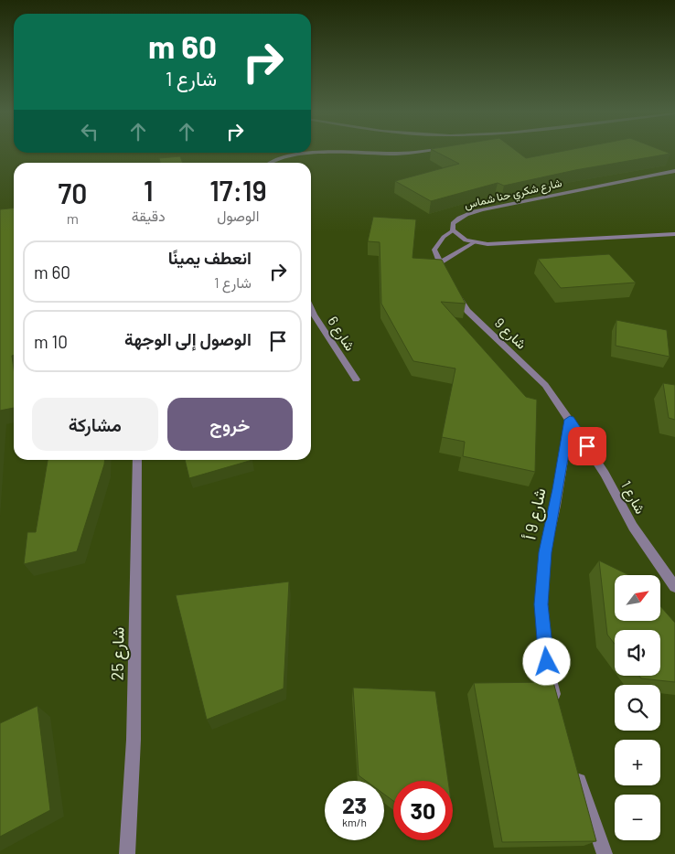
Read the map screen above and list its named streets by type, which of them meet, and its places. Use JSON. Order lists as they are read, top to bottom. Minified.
{"streets":{"street":["شارع شكري حنا شماس","شارع 6","شارع 9","شارع 1","شارع 9 أ","شارع 25"]},"crossings":[["شارع 9","شارع 1"],["شارع 9","شارع 9 أ"],["شارع 1","شارع 9 أ"]],"north":"top right","page":{"turn":["60 m","شارع 1"],"eta":["17:19","الوصول","1","دقيقة","70","m"],"list":[{"name":"انعطف يمينًا","note":"شارع 1","value":"60 m"},{"name":"الوصول إلى الوجهة","value":"10 m"}],"buttons":["خروج","مشاركة"],"map_buttons":["+","−"],"speed":"23 km/h","limit":"30"}}
